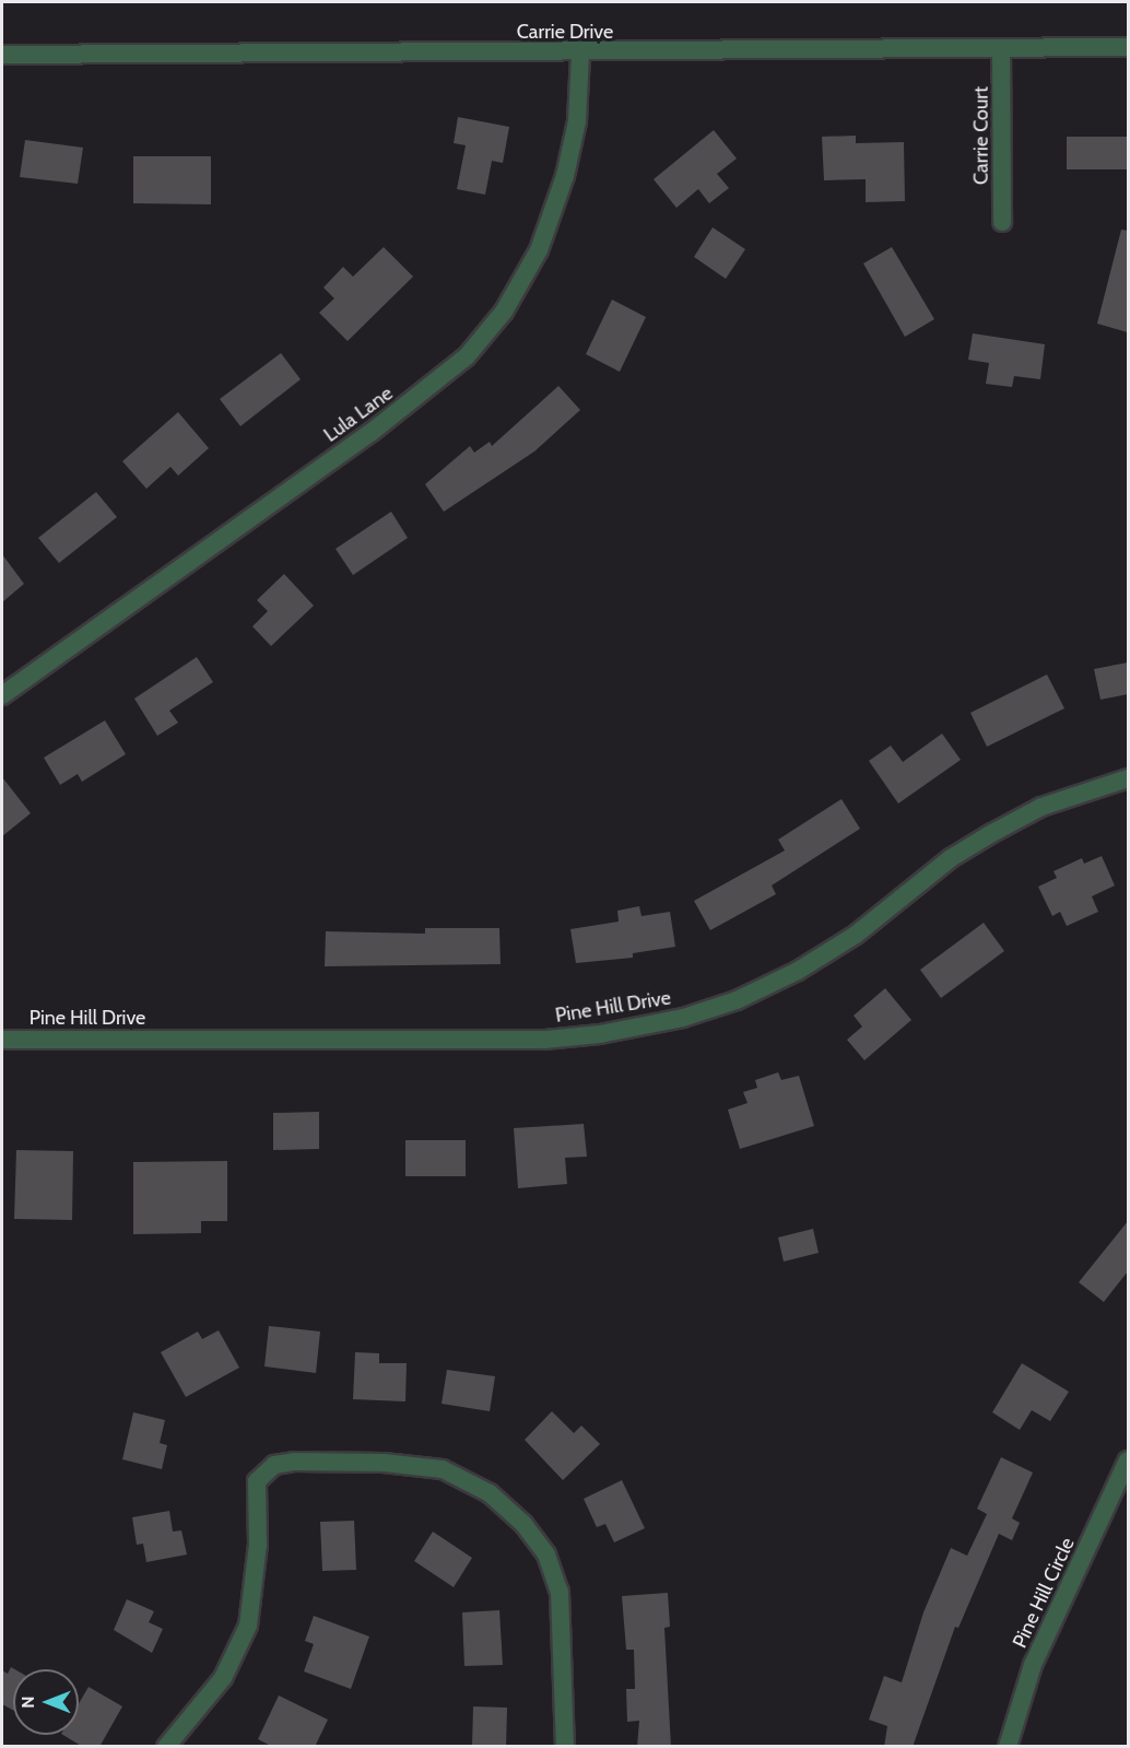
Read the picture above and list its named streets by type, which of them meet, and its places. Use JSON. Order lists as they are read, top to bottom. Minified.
{"streets":{"street":["Carrie Drive","Carrie Court","Lula Lane","Pine Hill Drive","Pine Hill Circle"]},"crossings":[["Carrie Drive","Carrie Court"],["Carrie Drive","Lula Lane"]],"north":"left"}
